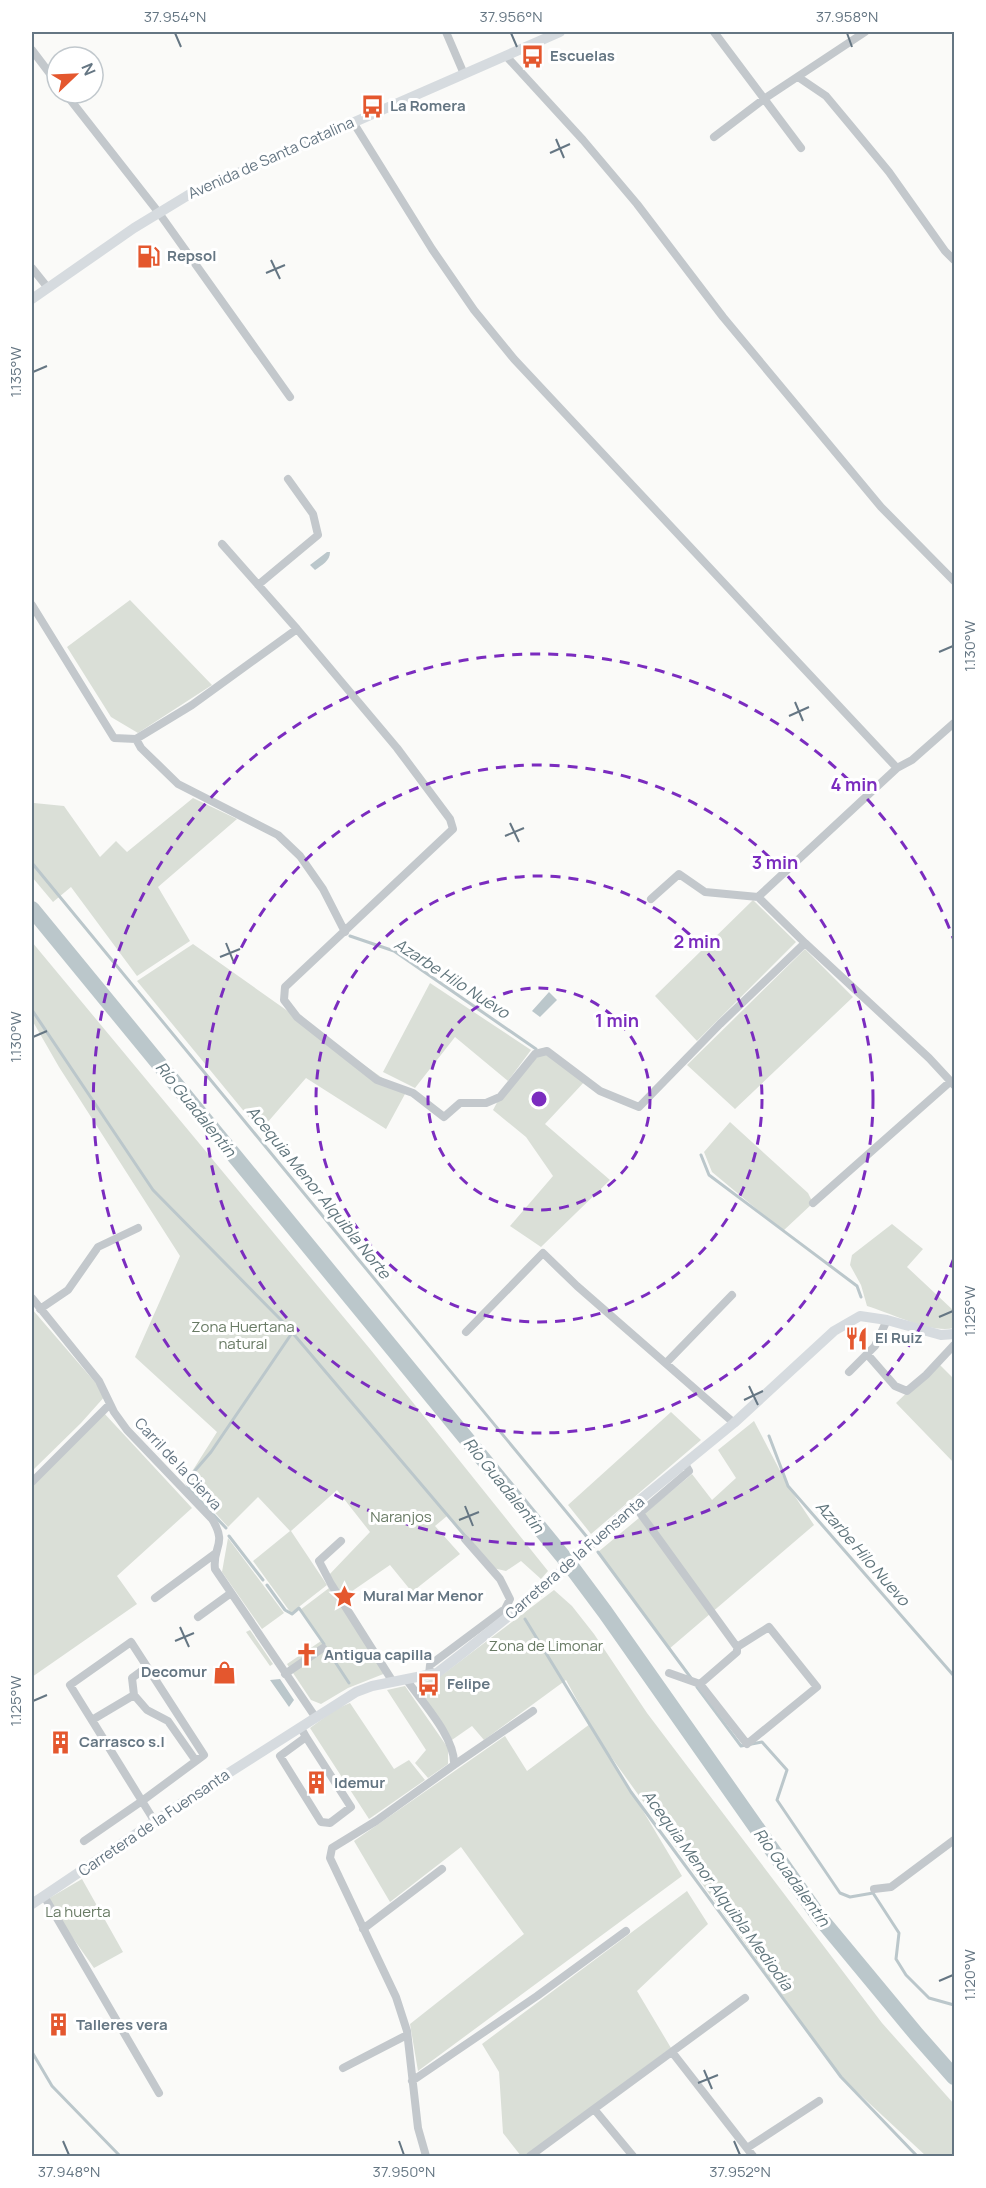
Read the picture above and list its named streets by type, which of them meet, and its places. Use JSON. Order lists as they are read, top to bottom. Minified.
{"streets":{"main road":["Avenida de Santa Catalina","Carretera de la Fuensanta"],"street":["Carril de la Cierva"]},"crossings":[["Carril de la Cierva","Carretera de la Fuensanta"]],"water":["Azarbe Hilo Nuevo","Río Guadalentín","Acequia Menor Alquibla Norte","Acequia Menor Alquibla Mediodía"],"parks":["Zona Huertana natural","Naranjos","Zona de Limonar","La huerta"],"places":{"bus stop":["Escuelas","La Romera","Felipe"],"fuel station":["Repsol"],"restaurant":["El Ruiz"],"place":["Mural Mar Menor"],"church":["Antigua capilla"],"shop":["Decomur"],"building":["Carrasco s.l","Idemur","Talleres vera"]},"north":"top right","coordinates":["37.954°N","37.956°N","37.958°N","1.135°W","1.130°W","1.125°W","1.120°W","37.948°N","37.950°N","37.952°N"],"rings":["4 min","3 min","2 min","1 min"]}
